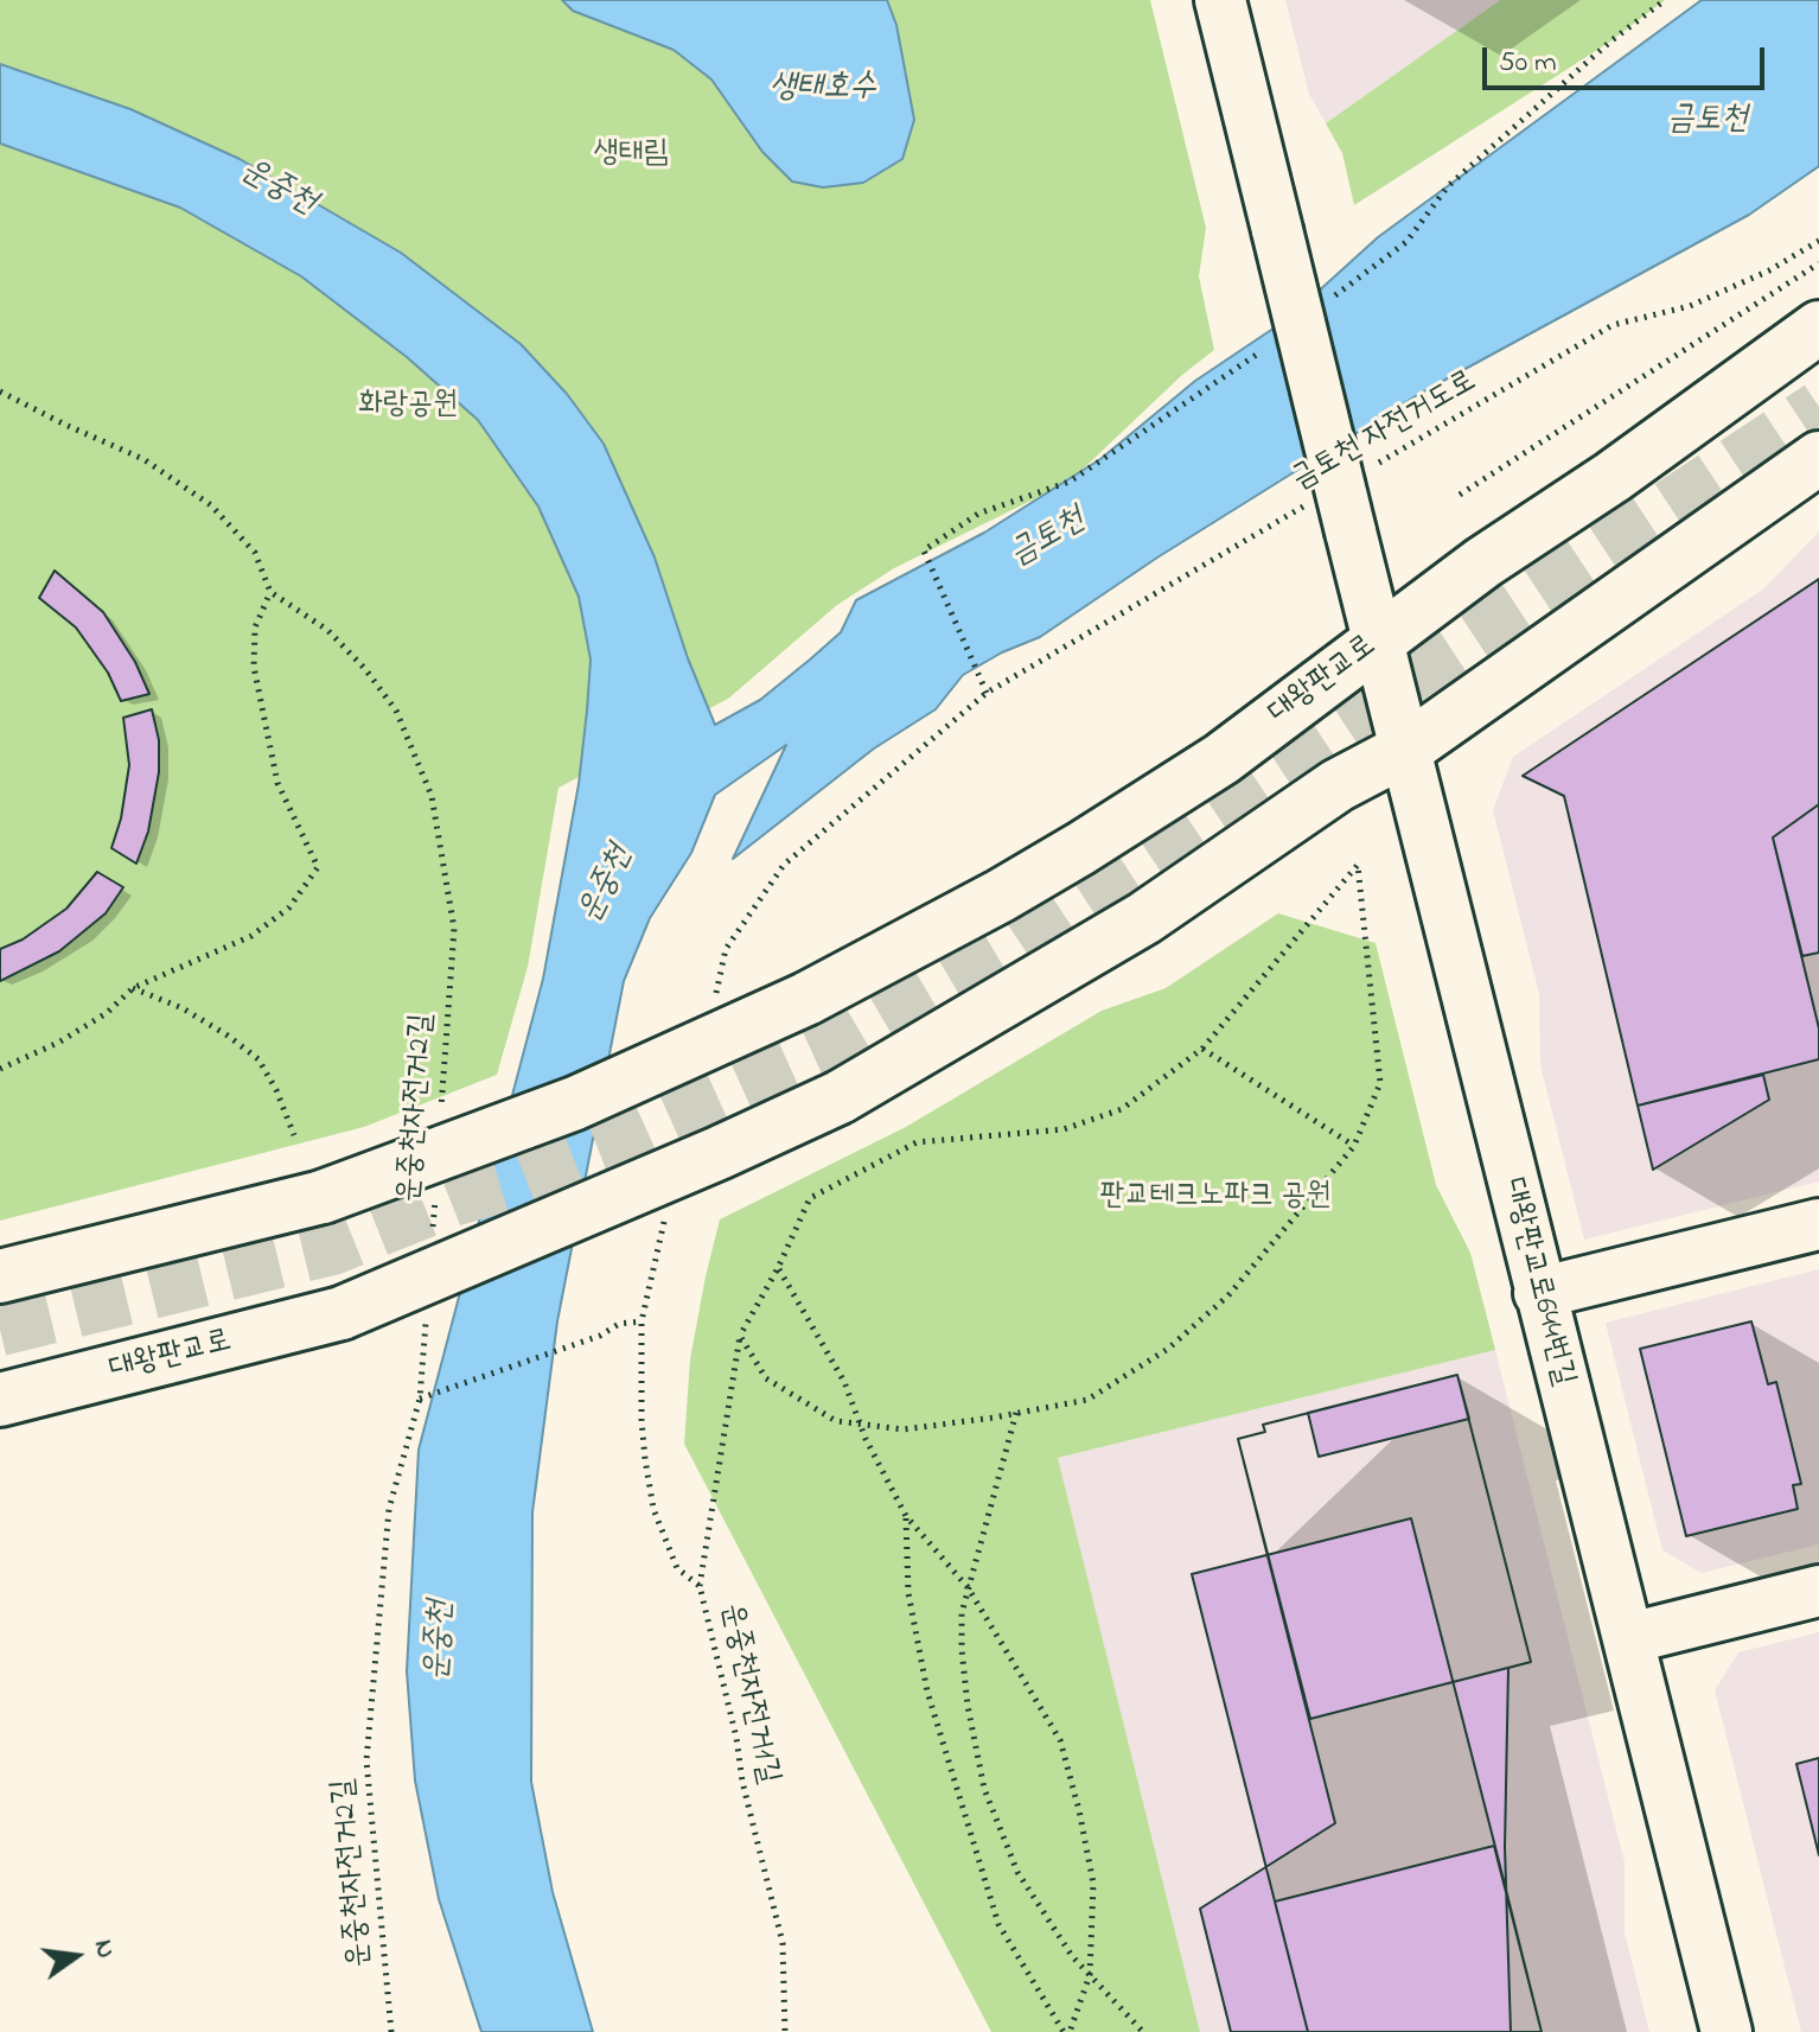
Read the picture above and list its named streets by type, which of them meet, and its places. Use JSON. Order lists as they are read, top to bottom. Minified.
{"streets":{"main road":["대왕판교로"],"street":["대왕판교로644번길"],"path":["금토천 자전거도로","운중천자전거2길","운중천자전거1길"]},"crossings":[["대왕판교로","대왕판교로644번길"],["운중천자전거2길","운중천자전거1길"]],"water":["생태호수","금토천","운중천"],"parks":["생태림","화랑공원","판교테크노파크 공원"],"scale_bar":"50 m","north":"right"}
